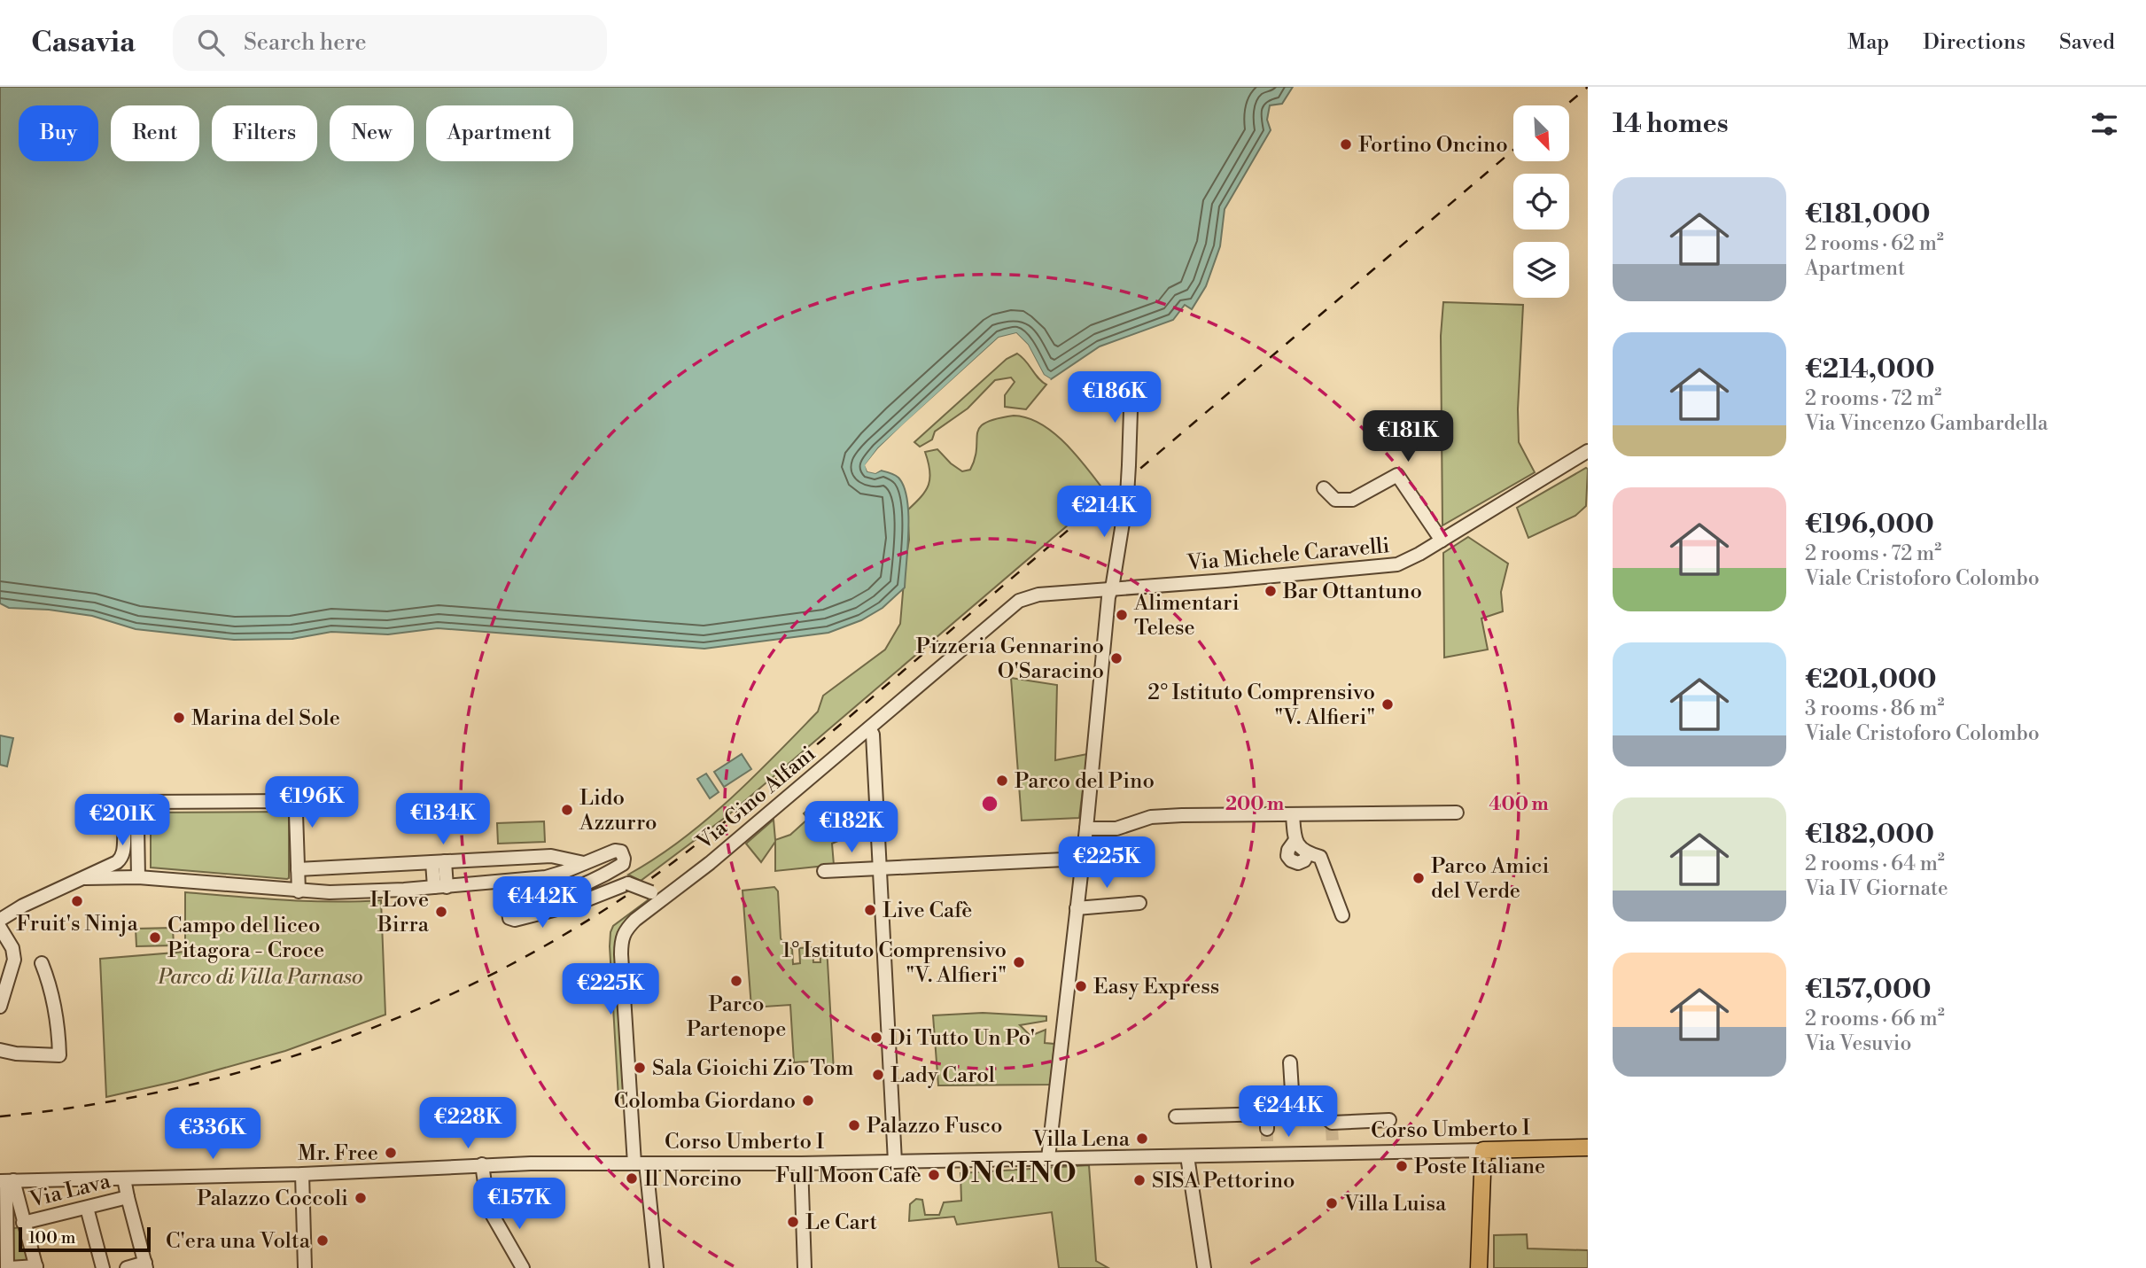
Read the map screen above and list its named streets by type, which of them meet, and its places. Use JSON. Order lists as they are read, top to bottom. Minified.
{"streets":{"main road":["Corso Umberto I"],"street":["Via Michele Caravelli","Via Gino Alfani","Via Lava"]},"crossings":[["Via Michele Caravelli","Via Gino Alfani"],["Via Gino Alfani","Corso Umberto I"]],"districts":["ONCINO"],"parks":["Parco di Villa Parnaso"],"places":["Fortino Oncino","Bar Ottantuno","Alimentari Telese","Pizzeria Gennarino O'Saracino","2° Istituto Comprensivo \"V. Alfieri\"","Marina del Sole","Parco del Pino","Lido Azzurro","Parco Amici del Verde","Fruit's Ninja","Live Cafè","I Love Birra","Campo del liceo Pitagora - Croce","1° Istituto Comprensivo \"V. Alfieri\"","Parco Partenope","Easy Express","Di Tutto Un Po'","Sala Gioichi Zio Tom","Lady Carol","Colomba Giordano","Palazzo Fusco","Villa Lena","Mr. Free","Poste Italiane","Full Moon Cafè","Il Norcino","SISA Pettorino","Palazzo Coccoli","Villa Luisa","Le Cart","C'era una Volta"],"scale_bar":"100 m","north":"bottom right","page":{"header":"Casavia","search":"Search here","nav":["Map","Directions","Saved"],"heading":"14 homes","chip":["Buy","Rent","Filters","New","Apartment"],"list":[{"name":"€181,000","note":"2 rooms · 62 m² · Apartment"},{"name":"€214,000","note":"2 rooms · 72 m² · Via Vincenzo Gambardella"},{"name":"€196,000","note":"2 rooms · 72 m² · Viale Cristoforo Colombo"},{"name":"€201,000","note":"3 rooms · 86 m² · Viale Cristoforo Colombo"},{"name":"€182,000","note":"2 rooms · 64 m² · Via IV Giornate"},{"name":"€157,000","note":"2 rooms · 66 m² · Via Vesuvio"}],"price":["€186K","€181K","€214K","€196K","€134K","€201K","€182K","€225K","€442K","€225K","€244K","€228K","€336K","€157K"],"scale":"100 m"},"rings":["200 m","400 m"]}
